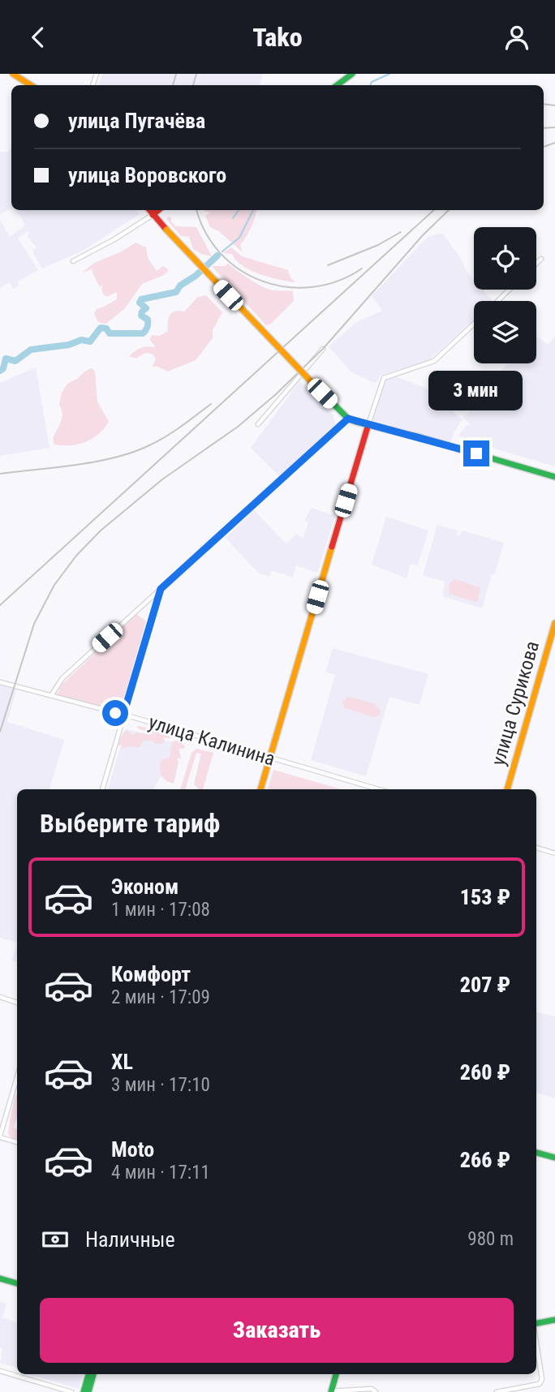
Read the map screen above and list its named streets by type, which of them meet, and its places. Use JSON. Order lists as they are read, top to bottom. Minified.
{"streets":{"main road":["улица Сурикова"],"street":["улица Калинина"]},"page":{"header":"Tako","banner":["улица Пугачёва","улица Воровского"],"bubble":"3 мин","heading":"Выберите тариф","list":[{"name":"Эконом","note":"1 мин · 17:08","value":"153 ₽"},{"name":"Комфорт","note":"2 мин · 17:09","value":"207 ₽"},{"name":"XL","note":"3 мин · 17:10","value":"260 ₽"},{"name":"Moto","note":"4 мин · 17:11","value":"266 ₽"}],"pay":["Наличные","980 m"],"buttons":"Заказать"}}
